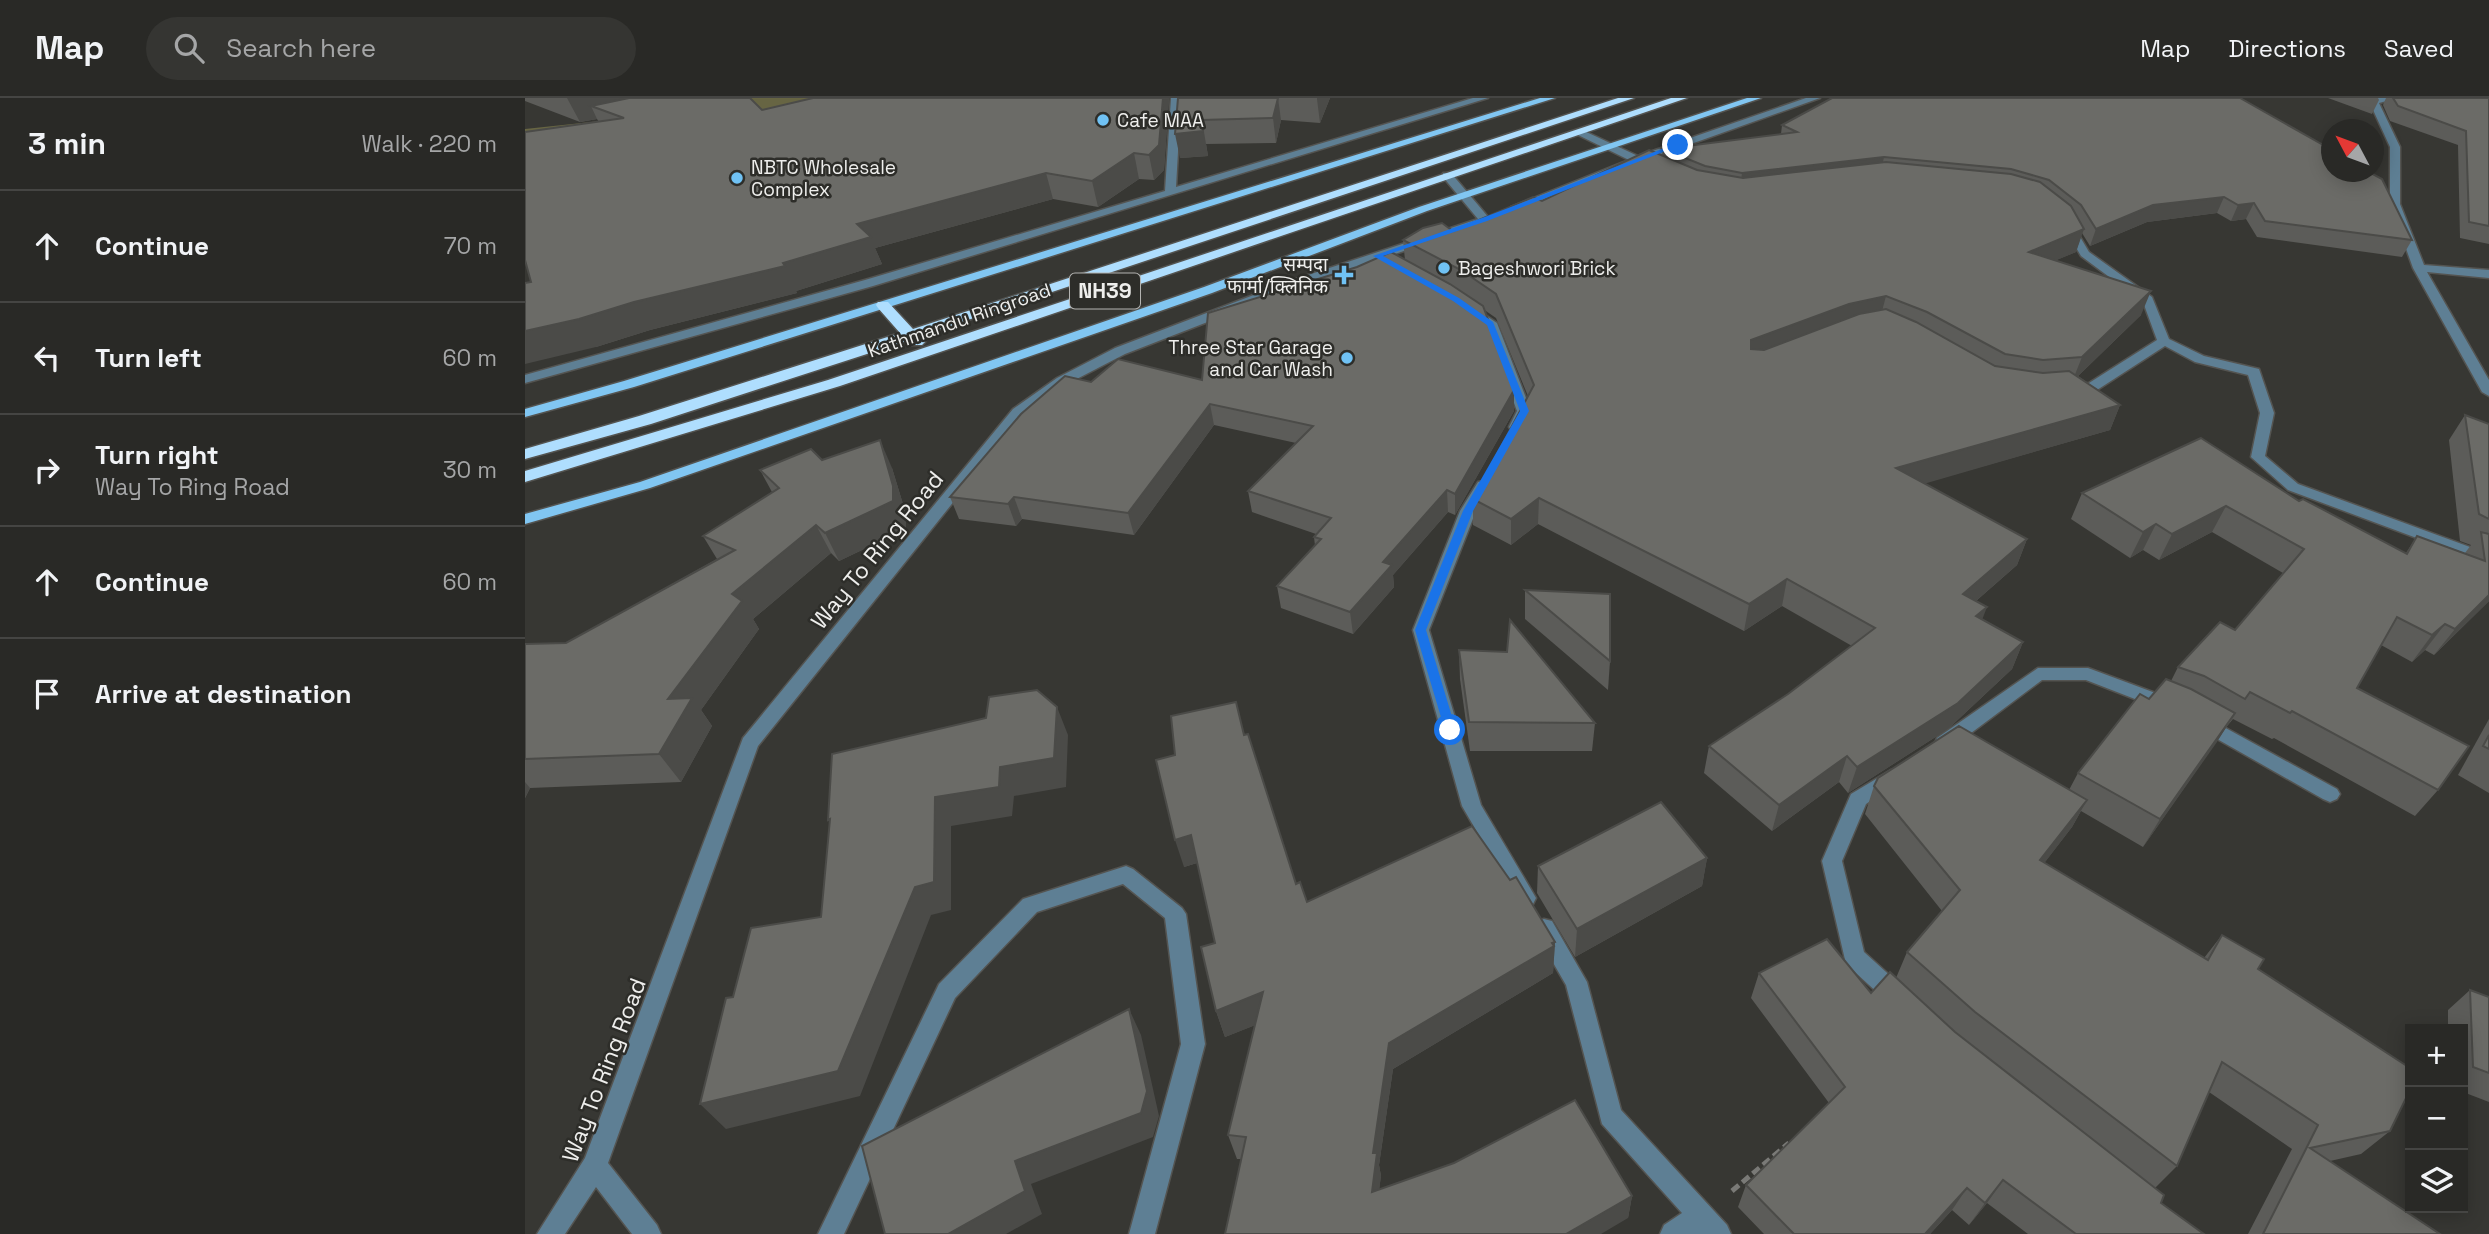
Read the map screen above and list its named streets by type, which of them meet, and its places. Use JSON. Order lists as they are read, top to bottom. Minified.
{"streets":{"highway":["NH39","Kathmandu Ringroad"],"street":["Way To Ring Road"]},"crossings":[["Kathmandu Ringroad","Way To Ring Road"]],"places":{"other":["Cafe MAA","NBTC Wholesale Complex","Bageshwori Brick","Three Star Garage and Car Wash"],"health":["सम्पदा फार्मा/क्लिनिक"]},"north":"top left","page":{"header":"Map","search":"Search here","nav":["Map","Directions","Saved"],"heading":["3 min","Walk · 220 m"],"list":[["Continue","70 m"],["Turn left","60 m"],["Turn right","Way To Ring Road","30 m"],["Continue","60 m"],"Arrive at destination"],"map_buttons":["+","−"]}}
